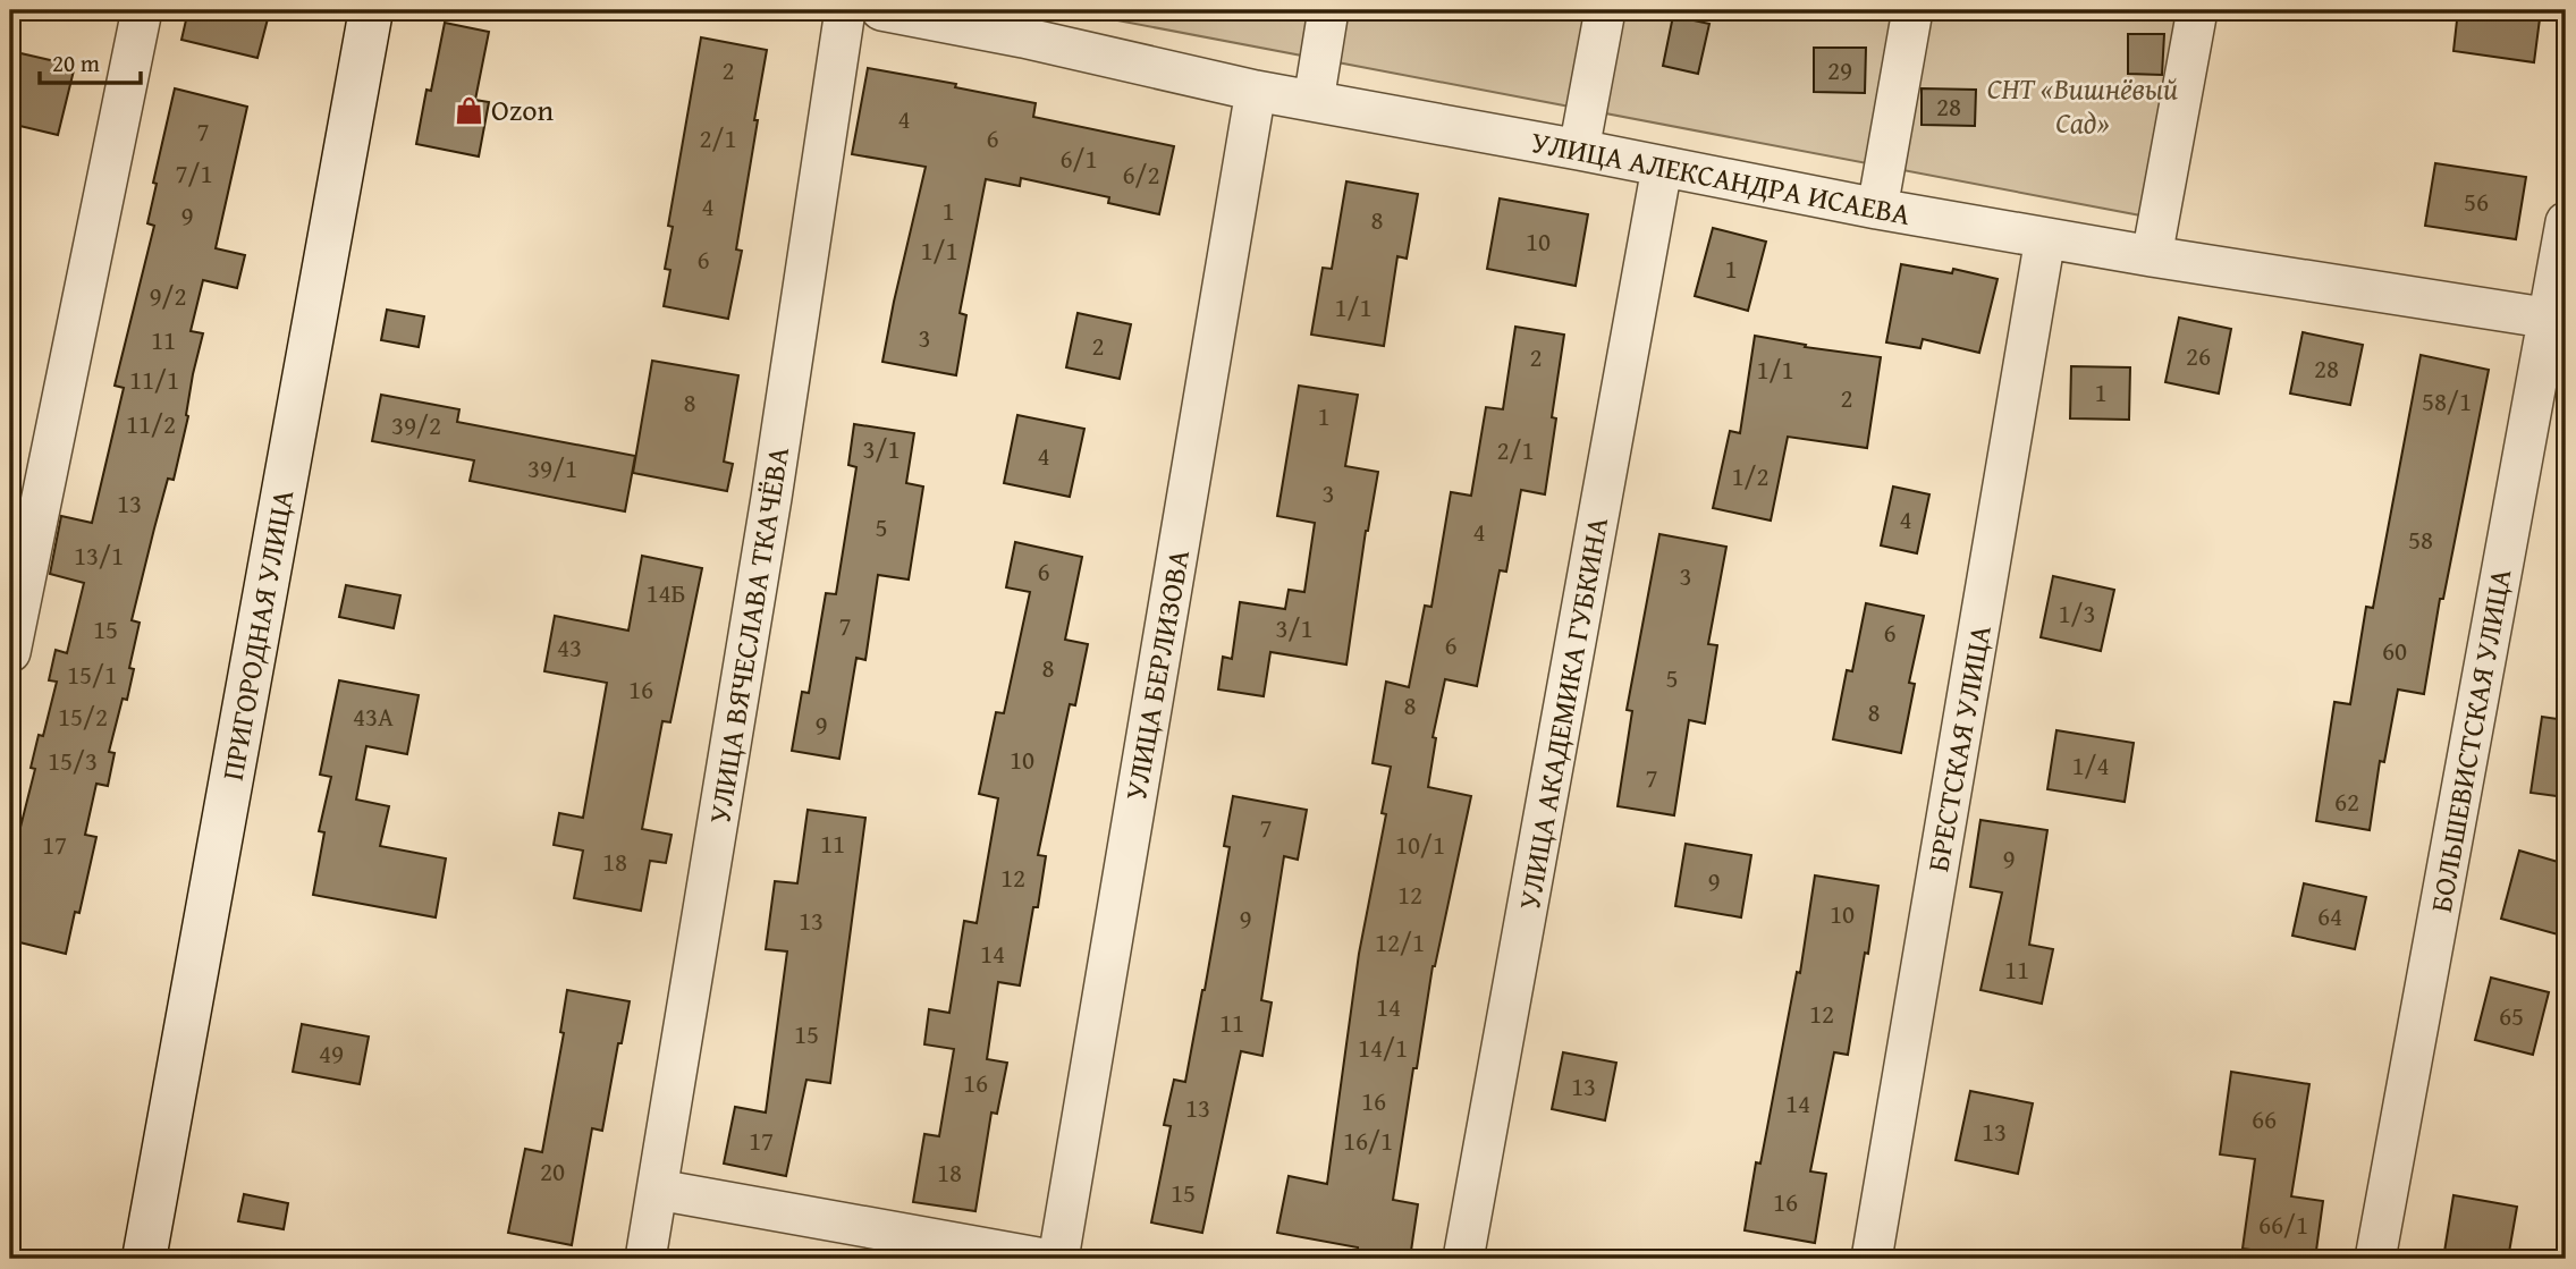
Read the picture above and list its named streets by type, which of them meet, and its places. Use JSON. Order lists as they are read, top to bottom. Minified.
{"streets":{"street":["УЛИЦА АЛЕКСАНДРА ИСАЕВА","ПРИГОРОДНАЯ УЛИЦА","УЛИЦА ВЯЧЕСЛАВА ТКАЧЁВА","УЛИЦА БЕРЛИЗОВА","УЛИЦА АКАДЕМИКА ГУБКИНА","БОЛЬШЕВИСТСКАЯ УЛИЦА","БРЕСТСКАЯ УЛИЦА"]},"crossings":[["УЛИЦА АЛЕКСАНДРА ИСАЕВА","УЛИЦА БЕРЛИЗОВА"],["УЛИЦА АЛЕКСАНДРА ИСАЕВА","УЛИЦА АКАДЕМИКА ГУБКИНА"],["УЛИЦА АЛЕКСАНДРА ИСАЕВА","БОЛЬШЕВИСТСКАЯ УЛИЦА"],["УЛИЦА АЛЕКСАНДРА ИСАЕВА","БРЕСТСКАЯ УЛИЦА"]],"parks":["СНТ «Вишнёвый Cад»"],"places":{"shop":["Ozon"]},"house_numbers":["2","29","28","4","7","2/1","6","6/1","7/1","6/2","56","4","1","9","8","10","1/1","6","1","9/2","1/1","3","11","2","26","2","28","1/1","11/1","1","2","58/1","8","1","11/2","39/2","3/1","2/1","4","39/1","1/2","3","13","4","5","4","58","13/1","6","3","14Б","1/3","7","3/1","15","6","6","43","60","8","15/1","5","16","8","8","15/2","43А","9","10","15/3","1/4","7","62","7","11","17","10/1","9","18","12","9","12","10","64","9","13","12/1","14","11","14","12","65","11","15","14/1","49","16","13","16","14","13","66","13","17","16/1","20","18","15","16","66/1"],"scale_bar":"20 m"}
